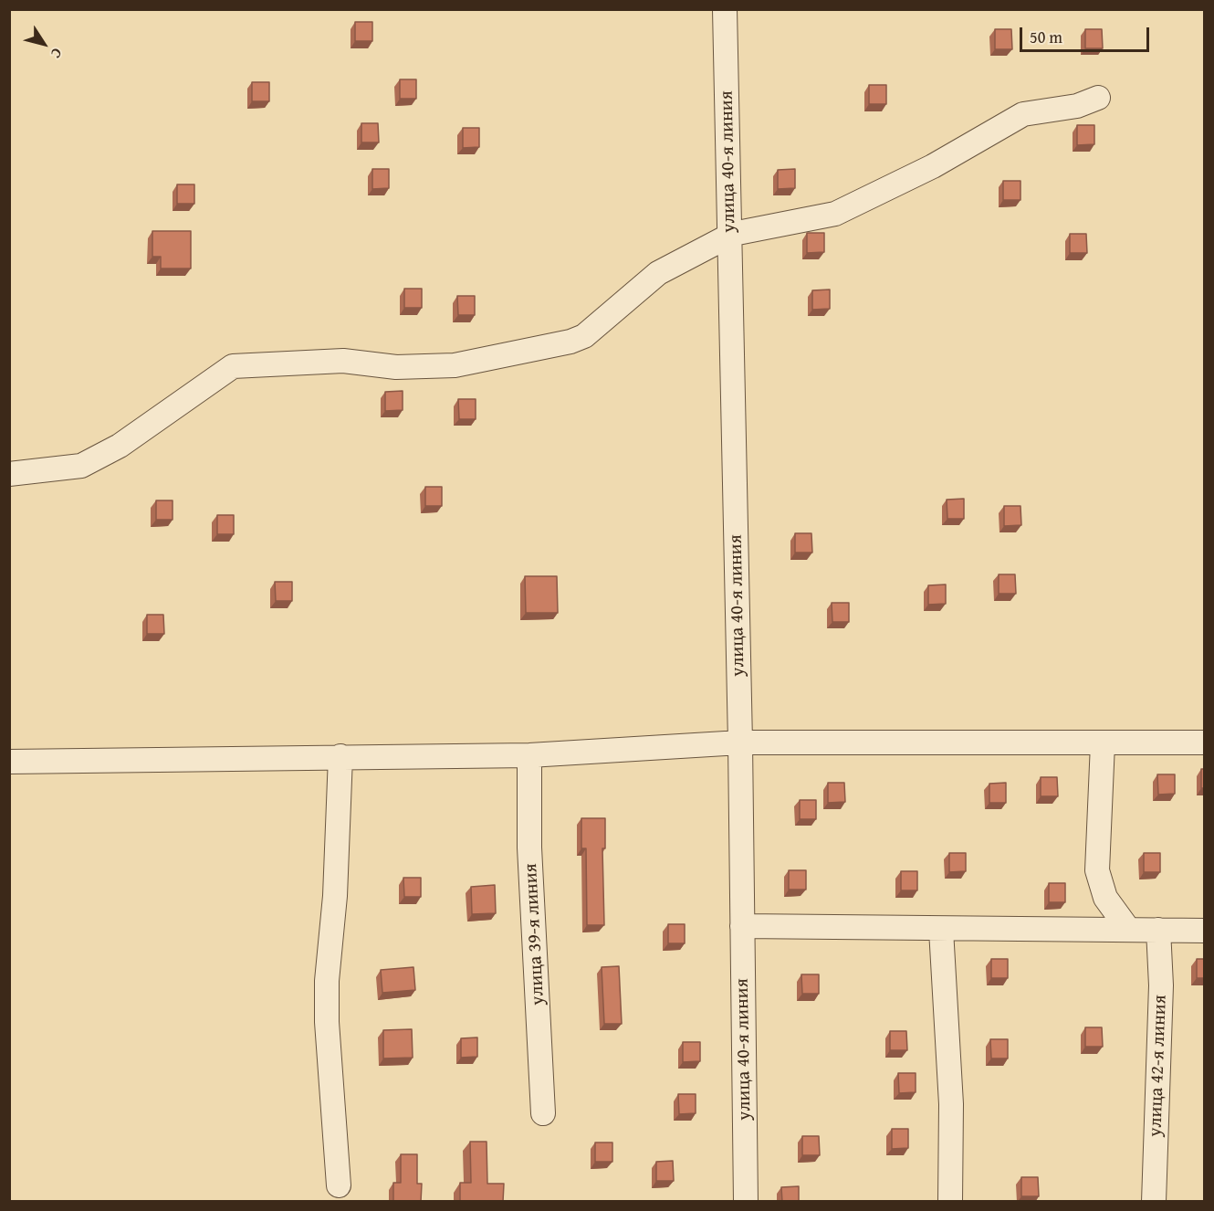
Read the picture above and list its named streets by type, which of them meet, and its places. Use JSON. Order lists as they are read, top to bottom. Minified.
{"streets":{"street":["улица 40-я линия","улица 39-я линия","улица 42-я линия"]},"scale_bar":"50 m","north":"bottom right"}
